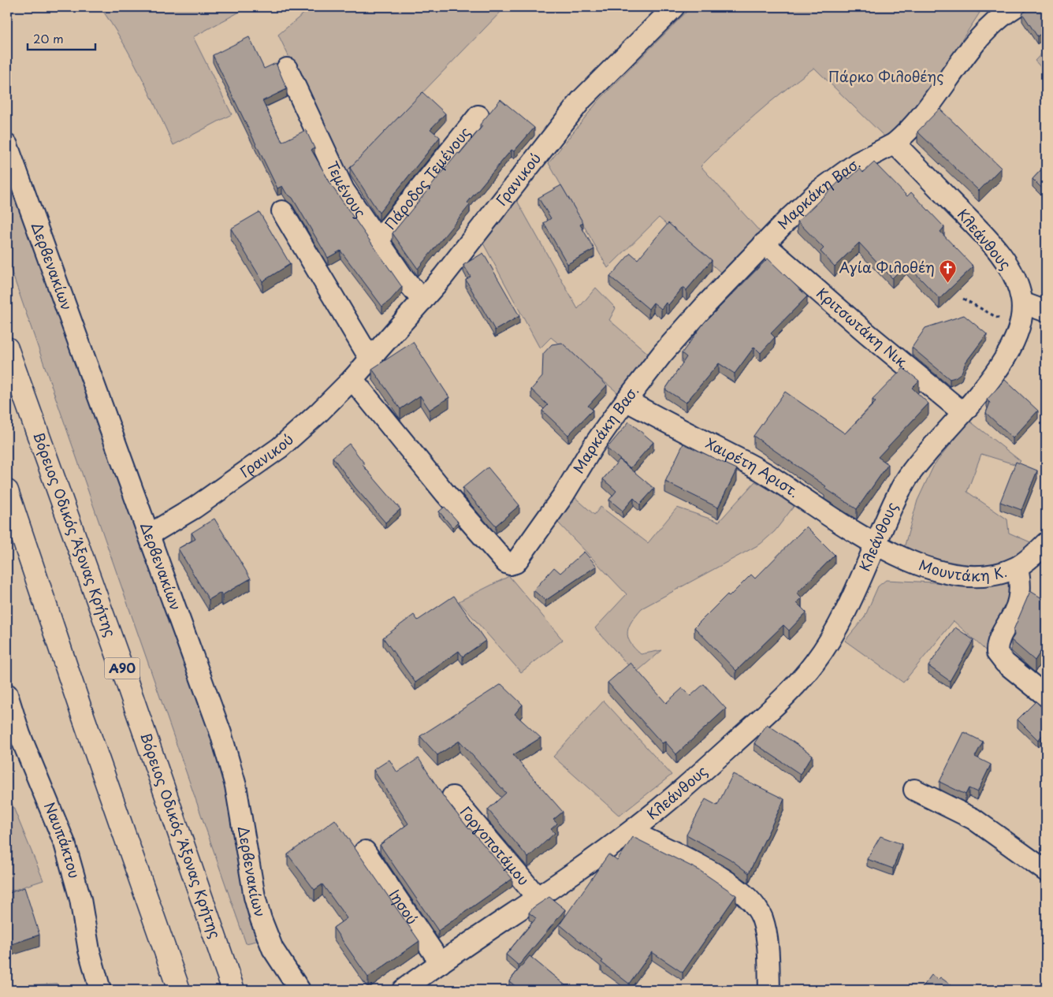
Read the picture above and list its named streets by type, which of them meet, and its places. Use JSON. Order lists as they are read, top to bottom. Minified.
{"streets":{"highway":["Βόρειος Οδικός Άξονας Κρήτης","Α90"],"street":["Πάροδος Τεμένους","Γρανικού","Τεμένους","Μαρκάκη Βασ.","Κλεάνθους","Δερβενακίων","Κριτσωτάκη Νικ.","Χαιρέτη Αριστ.","Μουντάκη Κ.","Ναυπάκτου","Γοργοποτάμου","Ιησού"]},"crossings":[["Πάροδος Τεμένους","Τεμένους"],["Γρανικού","Τεμένους"],["Γρανικού","Μαρκάκη Βασ."],["Γρανικού","Δερβενακίων"],["Μαρκάκη Βασ.","Κλεάνθους"],["Μαρκάκη Βασ.","Κριτσωτάκη Νικ."],["Μαρκάκη Βασ.","Χαιρέτη Αριστ."],["Κλεάνθους","Κριτσωτάκη Νικ."],["Κλεάνθους","Χαιρέτη Αριστ."],["Κλεάνθους","Μουντάκη Κ."],["Κλεάνθους","Γοργοποτάμου"],["Κλεάνθους","Ιησού"],["Χαιρέτη Αριστ.","Μουντάκη Κ."]],"parks":["Πάρκο Φιλοθέης"],"places":{"church":["Αγία Φιλοθέη"]},"scale_bar":"20 m"}
